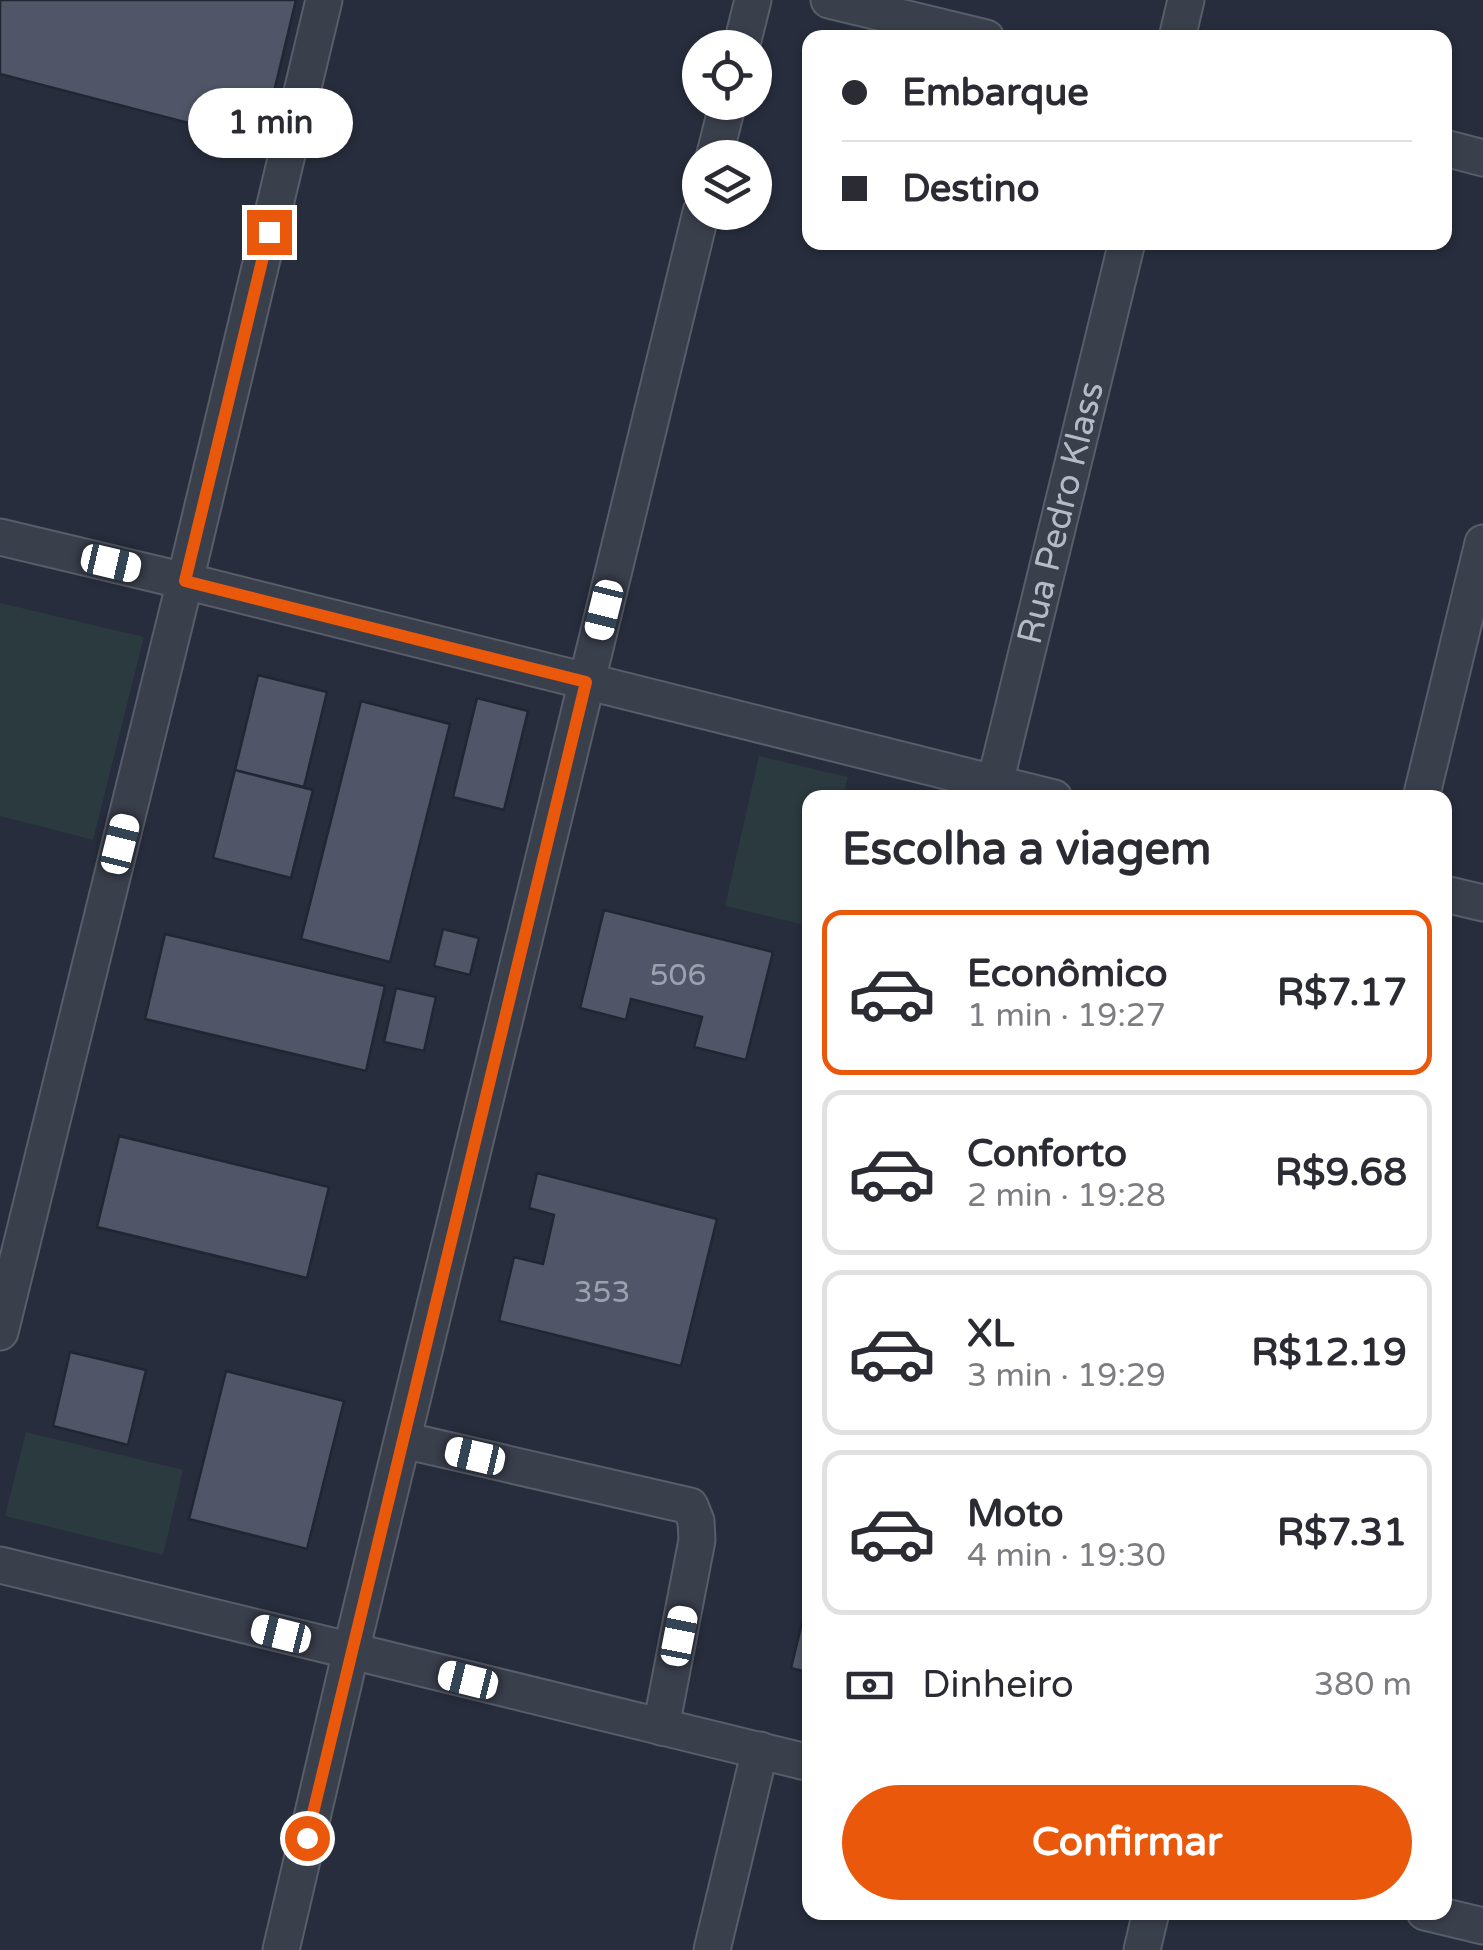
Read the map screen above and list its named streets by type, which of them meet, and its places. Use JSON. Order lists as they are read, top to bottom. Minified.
{"streets":{"street":["Rua Pedro Klass"]},"house_numbers":["506","353"],"page":{"banner":["Embarque","Destino"],"bubble":"1 min","heading":"Escolha a viagem","list":[{"name":"Econômico","note":"1 min · 19:27","value":"R$7.17"},{"name":"Conforto","note":"2 min · 19:28","value":"R$9.68"},{"name":"XL","note":"3 min · 19:29","value":"R$12.19"},{"name":"Moto","note":"4 min · 19:30","value":"R$7.31"}],"pay":["Dinheiro","380 m"],"buttons":"Confirmar"}}
